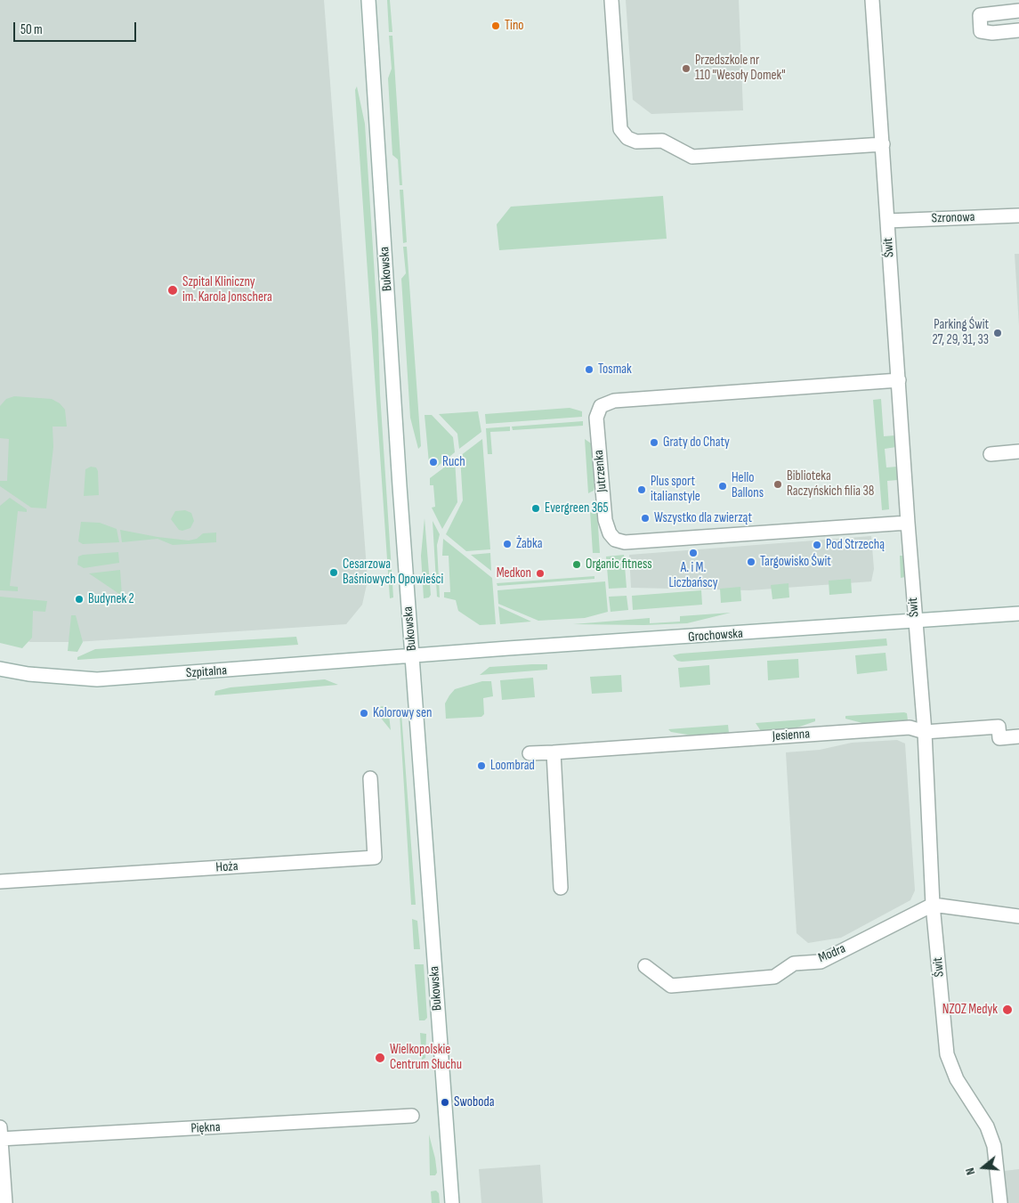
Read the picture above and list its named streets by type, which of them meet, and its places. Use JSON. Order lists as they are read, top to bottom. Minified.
{"streets":{"street":["Szronowa","Świt","Bukowska","Jutrzenka","Grochowska","Szpitalna","Jesienna","Hoża","Modra","Piękna"]},"crossings":[["Szronowa","Świt"],["Świt","Jutrzenka"],["Świt","Grochowska"],["Świt","Jesienna"],["Świt","Modra"],["Bukowska","Grochowska"],["Bukowska","Szpitalna"],["Grochowska","Szpitalna"]],"places":["Tino","Przedszkole nr 110 \"Wesoły Domek\"","Szpital Kliniczny im. Karola Jonschera","Parking Świt 27, 29, 31, 33","Tosmak","Graty do Chaty","Ruch","Biblioteka Raczyńskich filia 38","Hello Ballons","Plus sport italianstyle","Evergreen 365","Wszystko dla zwierząt","Żabka","Pod Strzechą","A. i M. Liczbańscy","Targowisko Świt","Organic fitness","Cesarzowa Baśniowych Opowieści","Medkon","Budynek 2","Kolorowy sen","Loombrad","NZOZ Medyk","Wielkopolskie Centrum Słuchu","Swoboda"],"scale_bar":"50 m","north":"left"}
